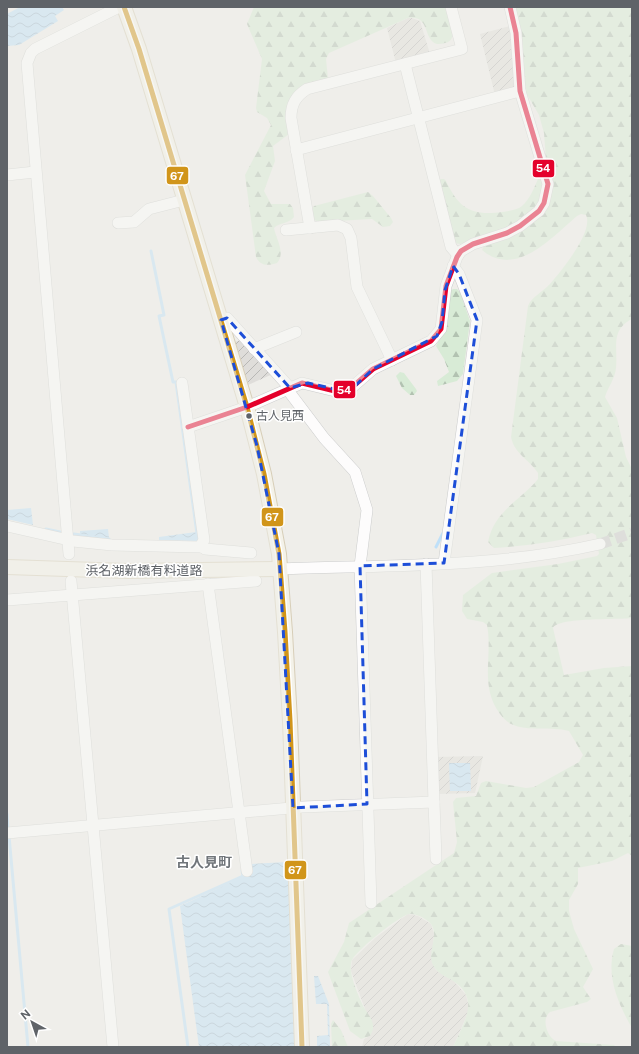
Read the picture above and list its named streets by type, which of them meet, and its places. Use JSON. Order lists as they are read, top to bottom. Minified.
{"streets":{"main road":["浜名湖新橋有料道路"]},"districts":["古人見町"],"places":["古人見西"],"lines":["transit line 67","transit line 54"],"north":"top left"}
